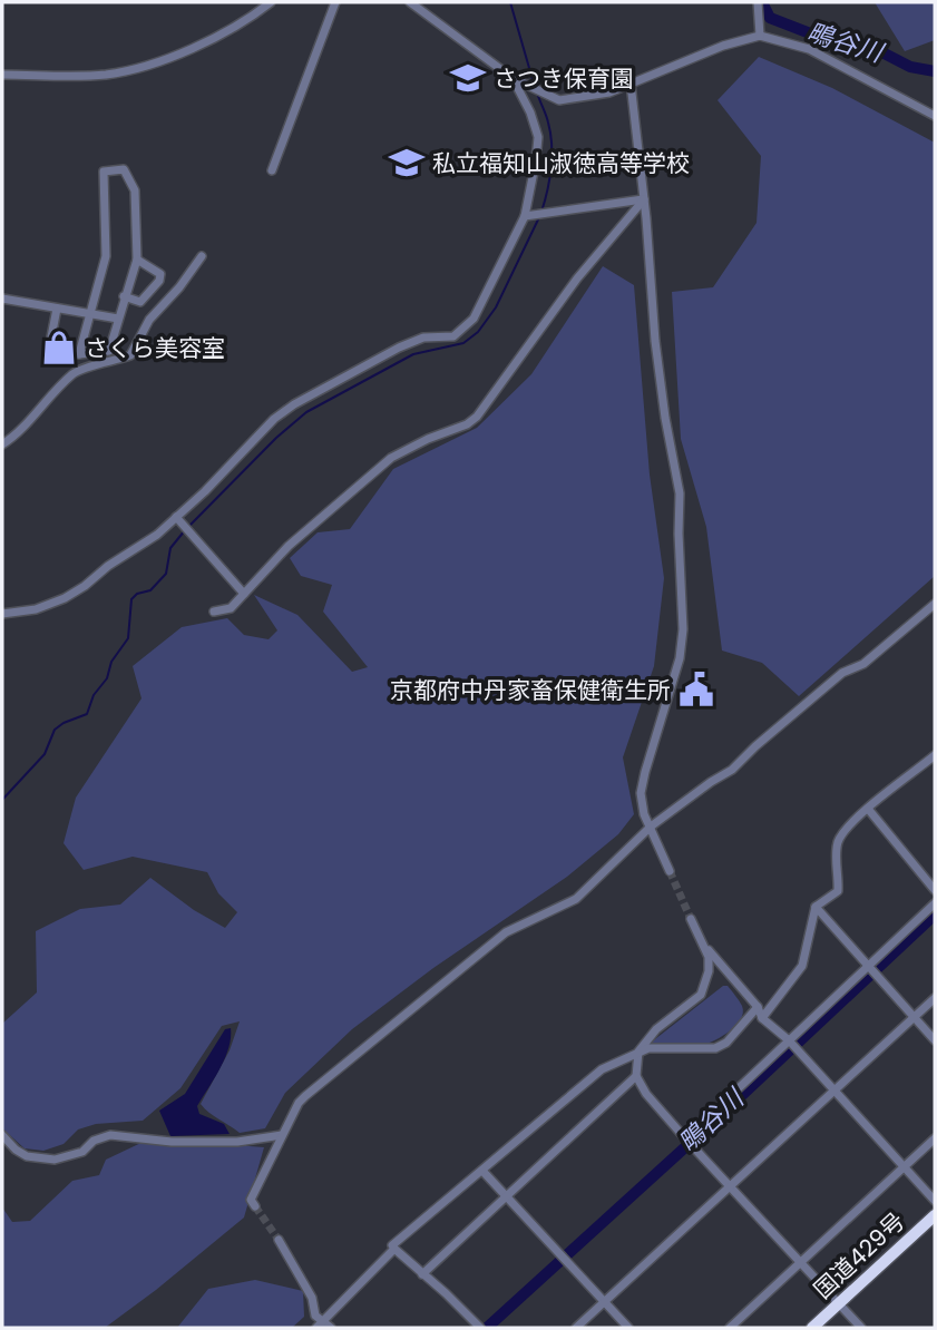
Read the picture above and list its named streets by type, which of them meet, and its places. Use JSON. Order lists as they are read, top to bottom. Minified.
{"streets":{"highway":["国道429号"]},"water":["鴫谷川"],"places":{"school or university":["さつき保育園","私立福知山淑徳高等学校"],"shop":["さくら美容室"],"public building":["京都府中丹家畜保健衛生所"]}}
